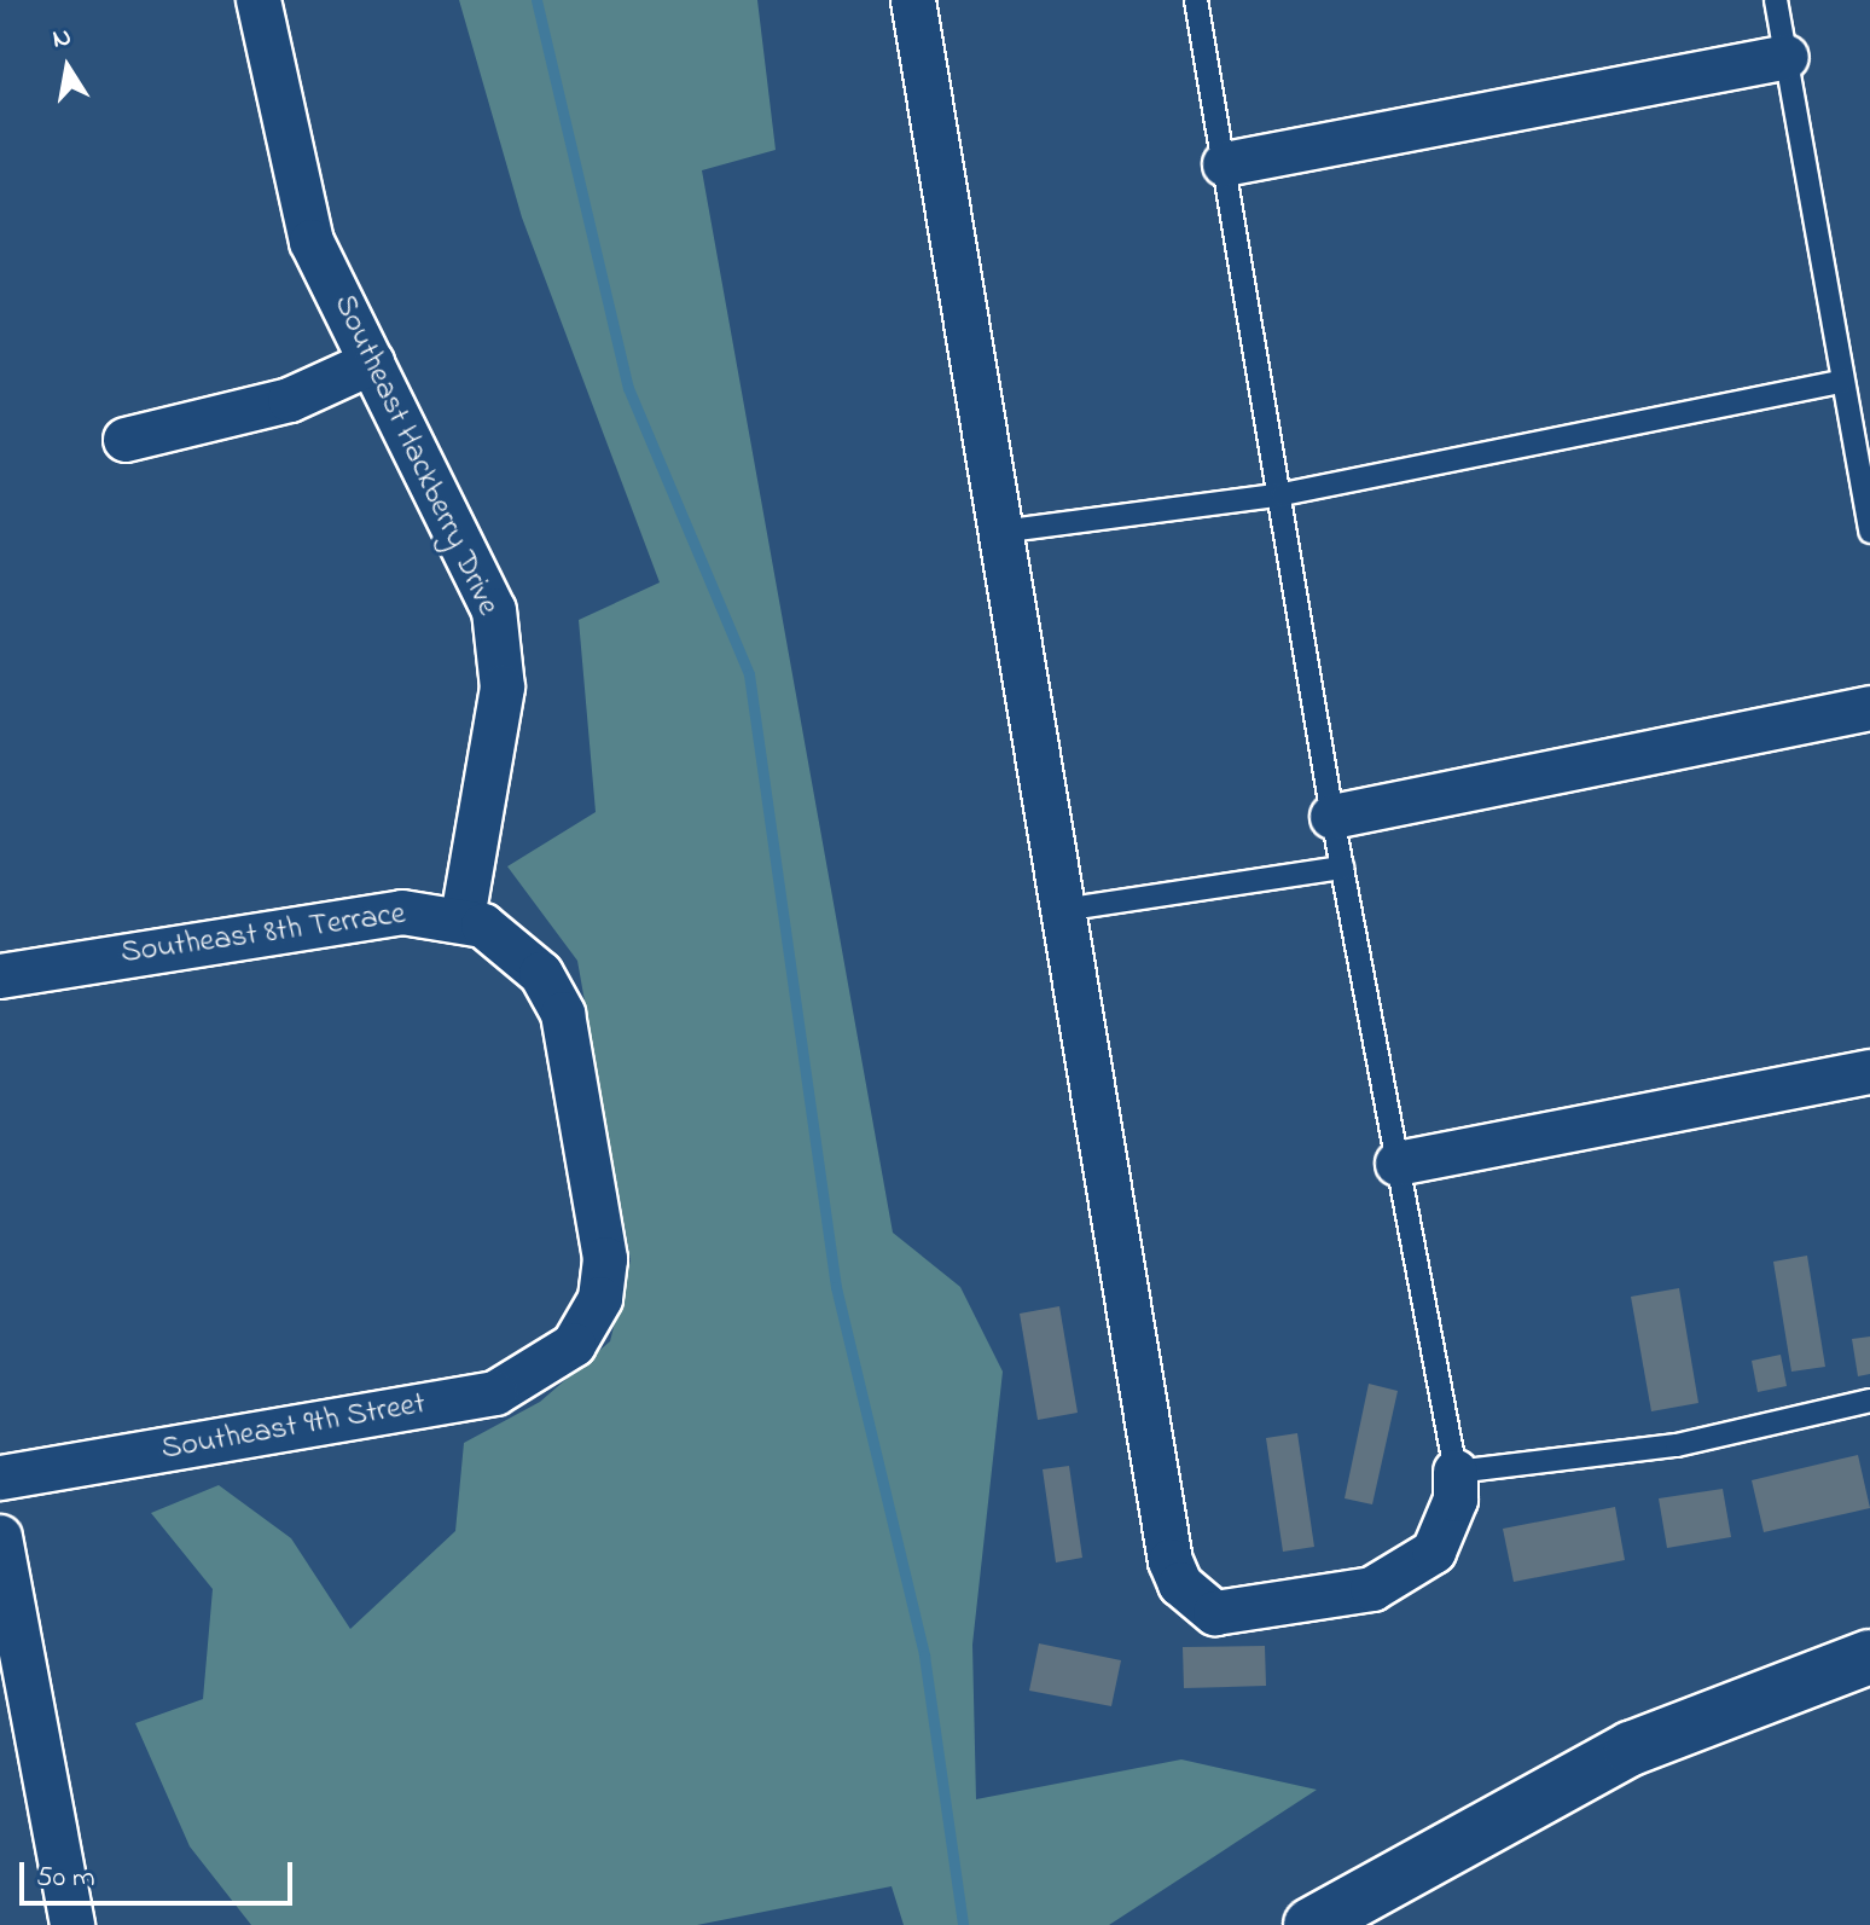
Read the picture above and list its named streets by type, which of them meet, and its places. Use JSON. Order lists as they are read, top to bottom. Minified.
{"streets":{"street":["Southeast Hackberry Drive","Southeast 8th Terrace","Southeast 9th Street"]},"crossings":[["Southeast Hackberry Drive","Southeast 8th Terrace"],["Southeast 8th Terrace","Southeast 9th Street"]],"scale_bar":"50 m","north":"top"}
